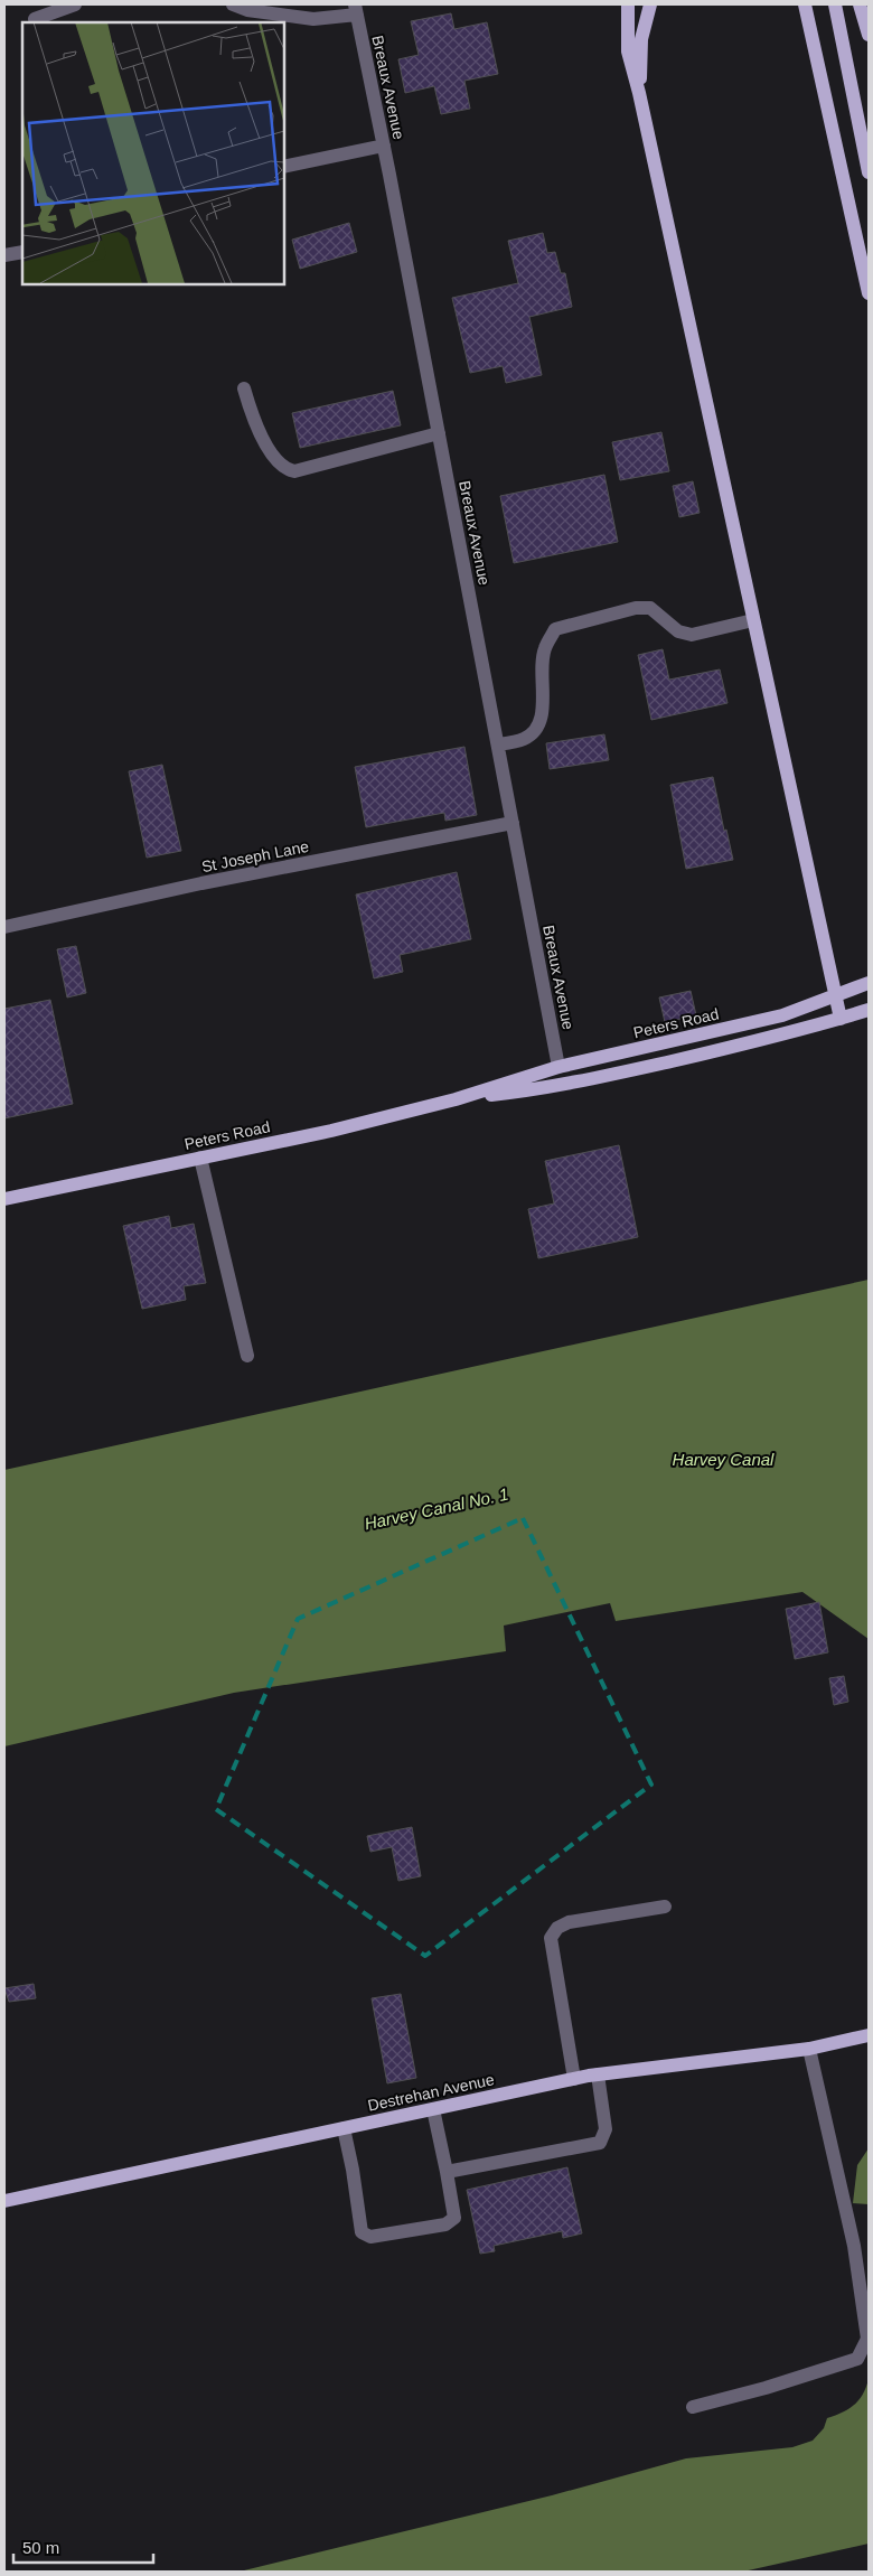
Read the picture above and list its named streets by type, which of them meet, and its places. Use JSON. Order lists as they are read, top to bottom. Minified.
{"streets":{"main road":["Peters Road","Destrehan Avenue"],"street":["Breaux Avenue","St Joseph Lane"]},"crossings":[["Breaux Avenue","St Joseph Lane"],["Breaux Avenue","Peters Road"]],"water":["Harvey Canal","Harvey Canal No. 1"],"scale_bar":"50 m"}
